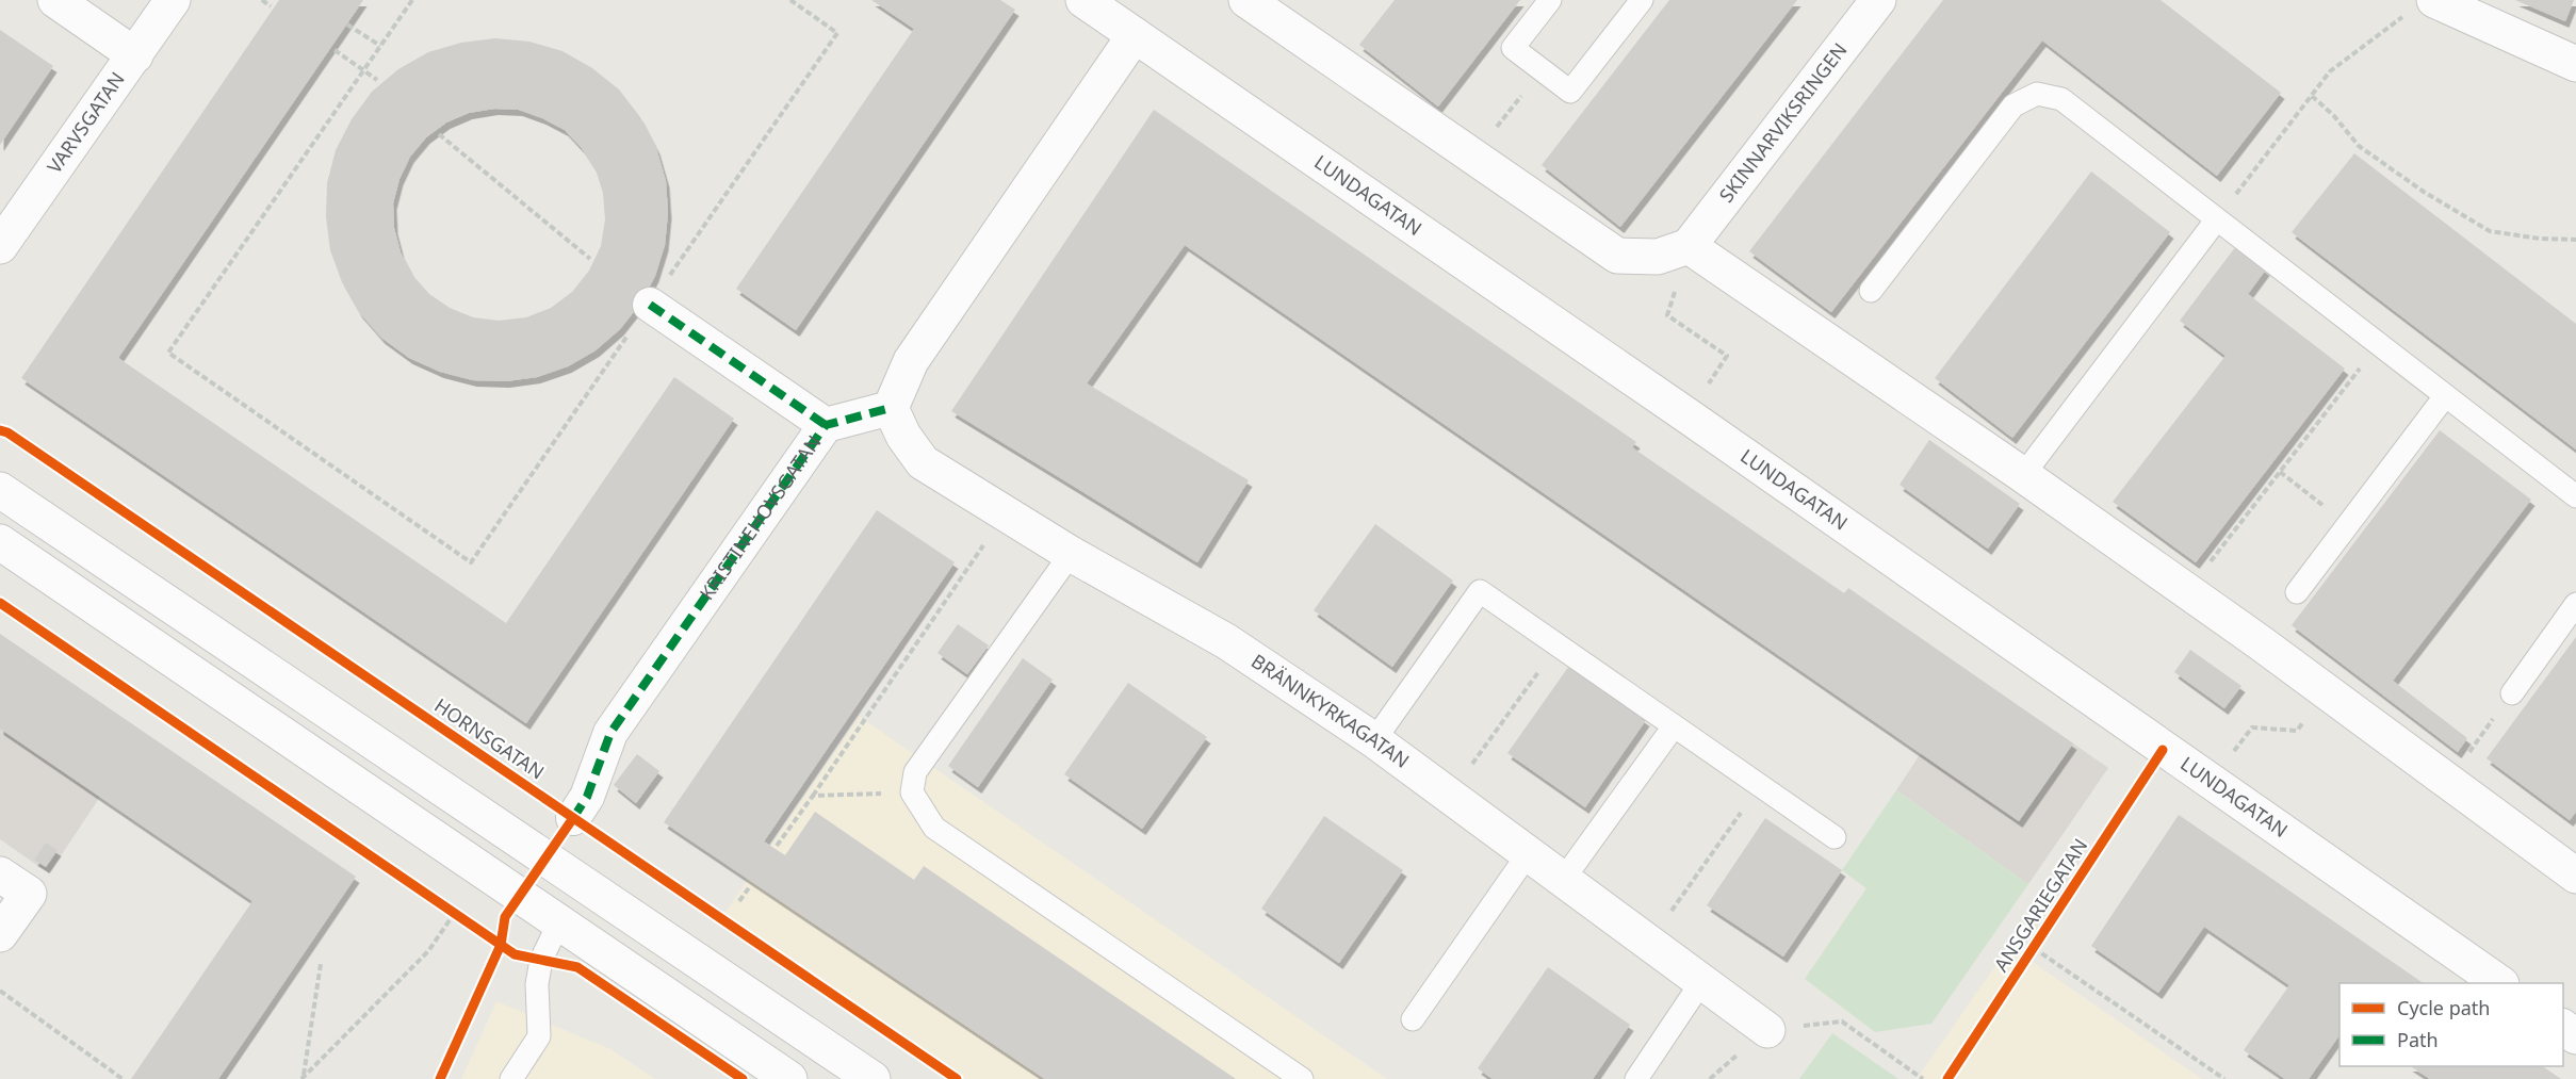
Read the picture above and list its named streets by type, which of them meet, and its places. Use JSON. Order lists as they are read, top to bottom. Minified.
{"streets":{"street":["SKINNARVIKSRINGEN","VARVSGATAN","LUNDAGATAN","KRISTINEHOVSGATAN","BRÄNNKYRKAGATAN"],"cycle path":["HORNSGATAN","ANSGARIEGATAN"]},"crossings":[["KRISTINEHOVSGATAN","BRÄNNKYRKAGATAN"]],"legend":["Cycle path","Path"]}
